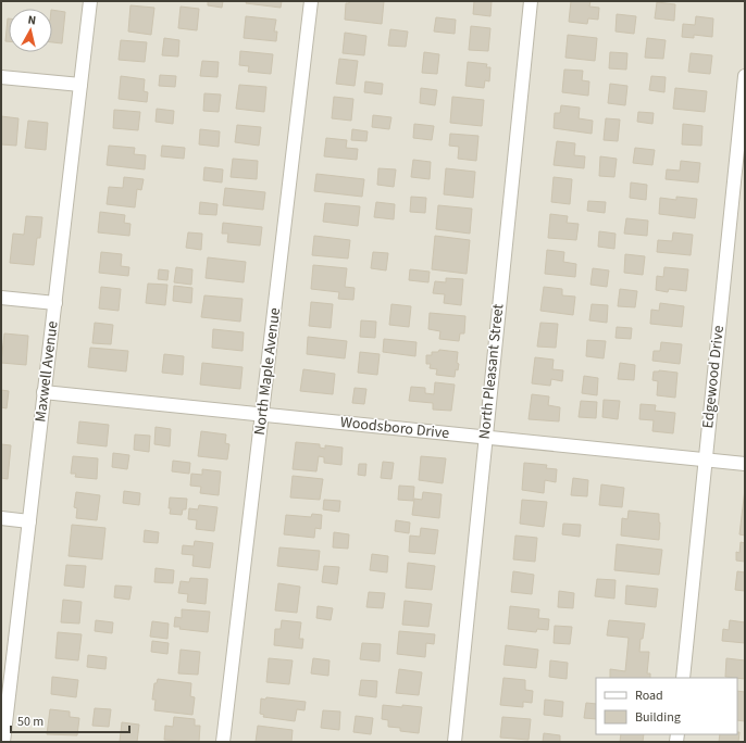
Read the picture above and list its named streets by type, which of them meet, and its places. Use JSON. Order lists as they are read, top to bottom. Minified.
{"streets":{"street":["Maxwell Avenue","North Maple Avenue","North Pleasant Street","Edgewood Drive","Woodsboro Drive"]},"crossings":[["Maxwell Avenue","Woodsboro Drive"],["North Maple Avenue","Woodsboro Drive"],["North Pleasant Street","Woodsboro Drive"],["Edgewood Drive","Woodsboro Drive"]],"legend":["Road","Building"],"scale_bar":"50 m","north":"top"}
